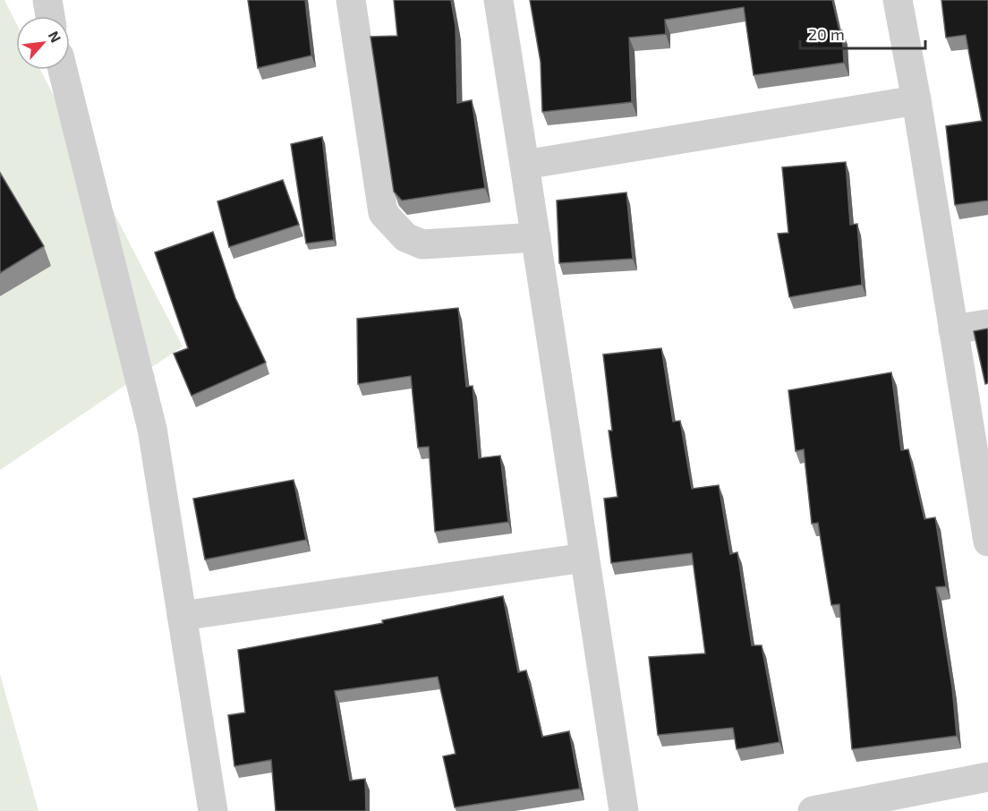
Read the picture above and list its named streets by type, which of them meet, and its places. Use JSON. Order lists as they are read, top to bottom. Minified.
{"scale_bar":"20 m","north":"top right"}
